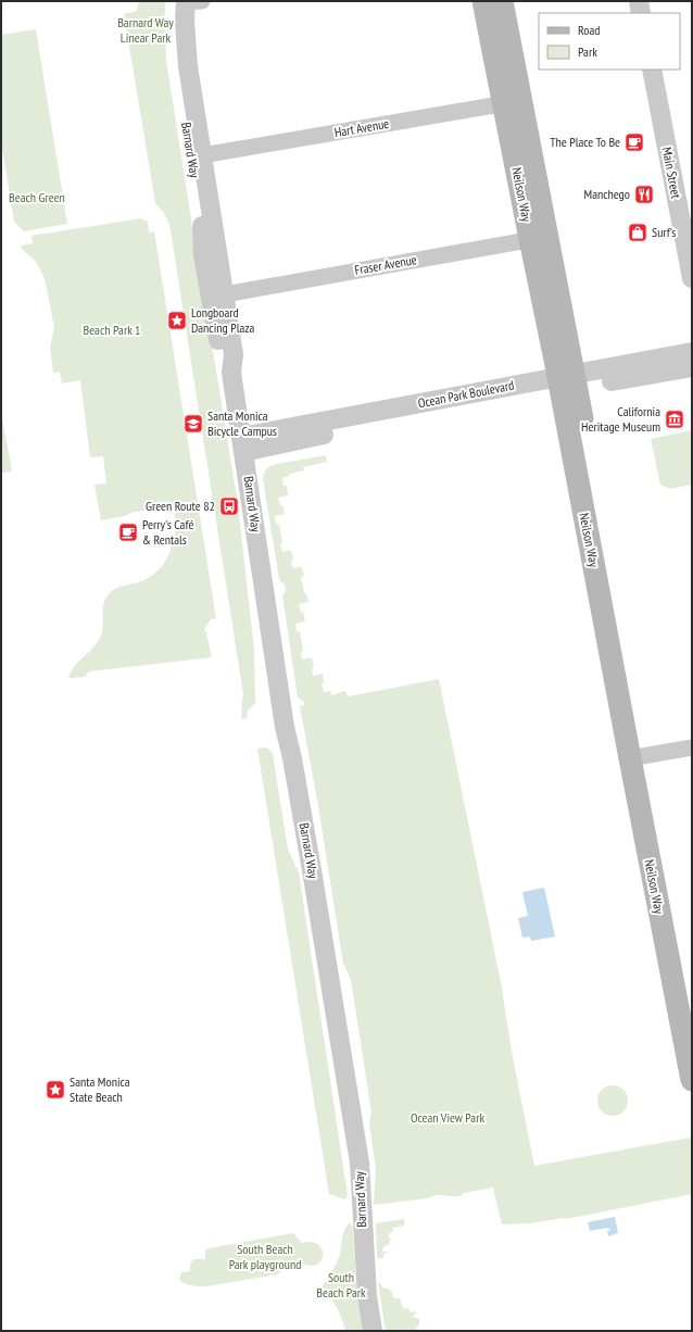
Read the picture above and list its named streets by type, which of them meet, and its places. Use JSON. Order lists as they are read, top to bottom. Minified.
{"streets":{"main road":["Neilson Way"],"street":["Hart Avenue","Barnard Way","Main Street","Fraser Avenue","Ocean Park Boulevard"]},"crossings":[["Hart Avenue","Barnard Way"],["Hart Avenue","Neilson Way"],["Barnard Way","Fraser Avenue"],["Barnard Way","Ocean Park Boulevard"],["Neilson Way","Fraser Avenue"],["Neilson Way","Ocean Park Boulevard"]],"parks":["Barnard Way Linear Park","Beach Green","Beach Park 1","Ocean View Park","South Beach Park playground","South Beach Park"],"places":{"cafe":["The Place To Be","Perry's Café & Rentals"],"restaurant":["Manchego"],"shop":["Surf's"],"place":["Longboard Dancing Plaza","Santa Monica State Beach"],"museum":["California Heritage Museum"],"school or university":["Santa Monica Bicycle Campus"],"bus stop":["Green Route 82"]},"legend":["Road","Park"]}
